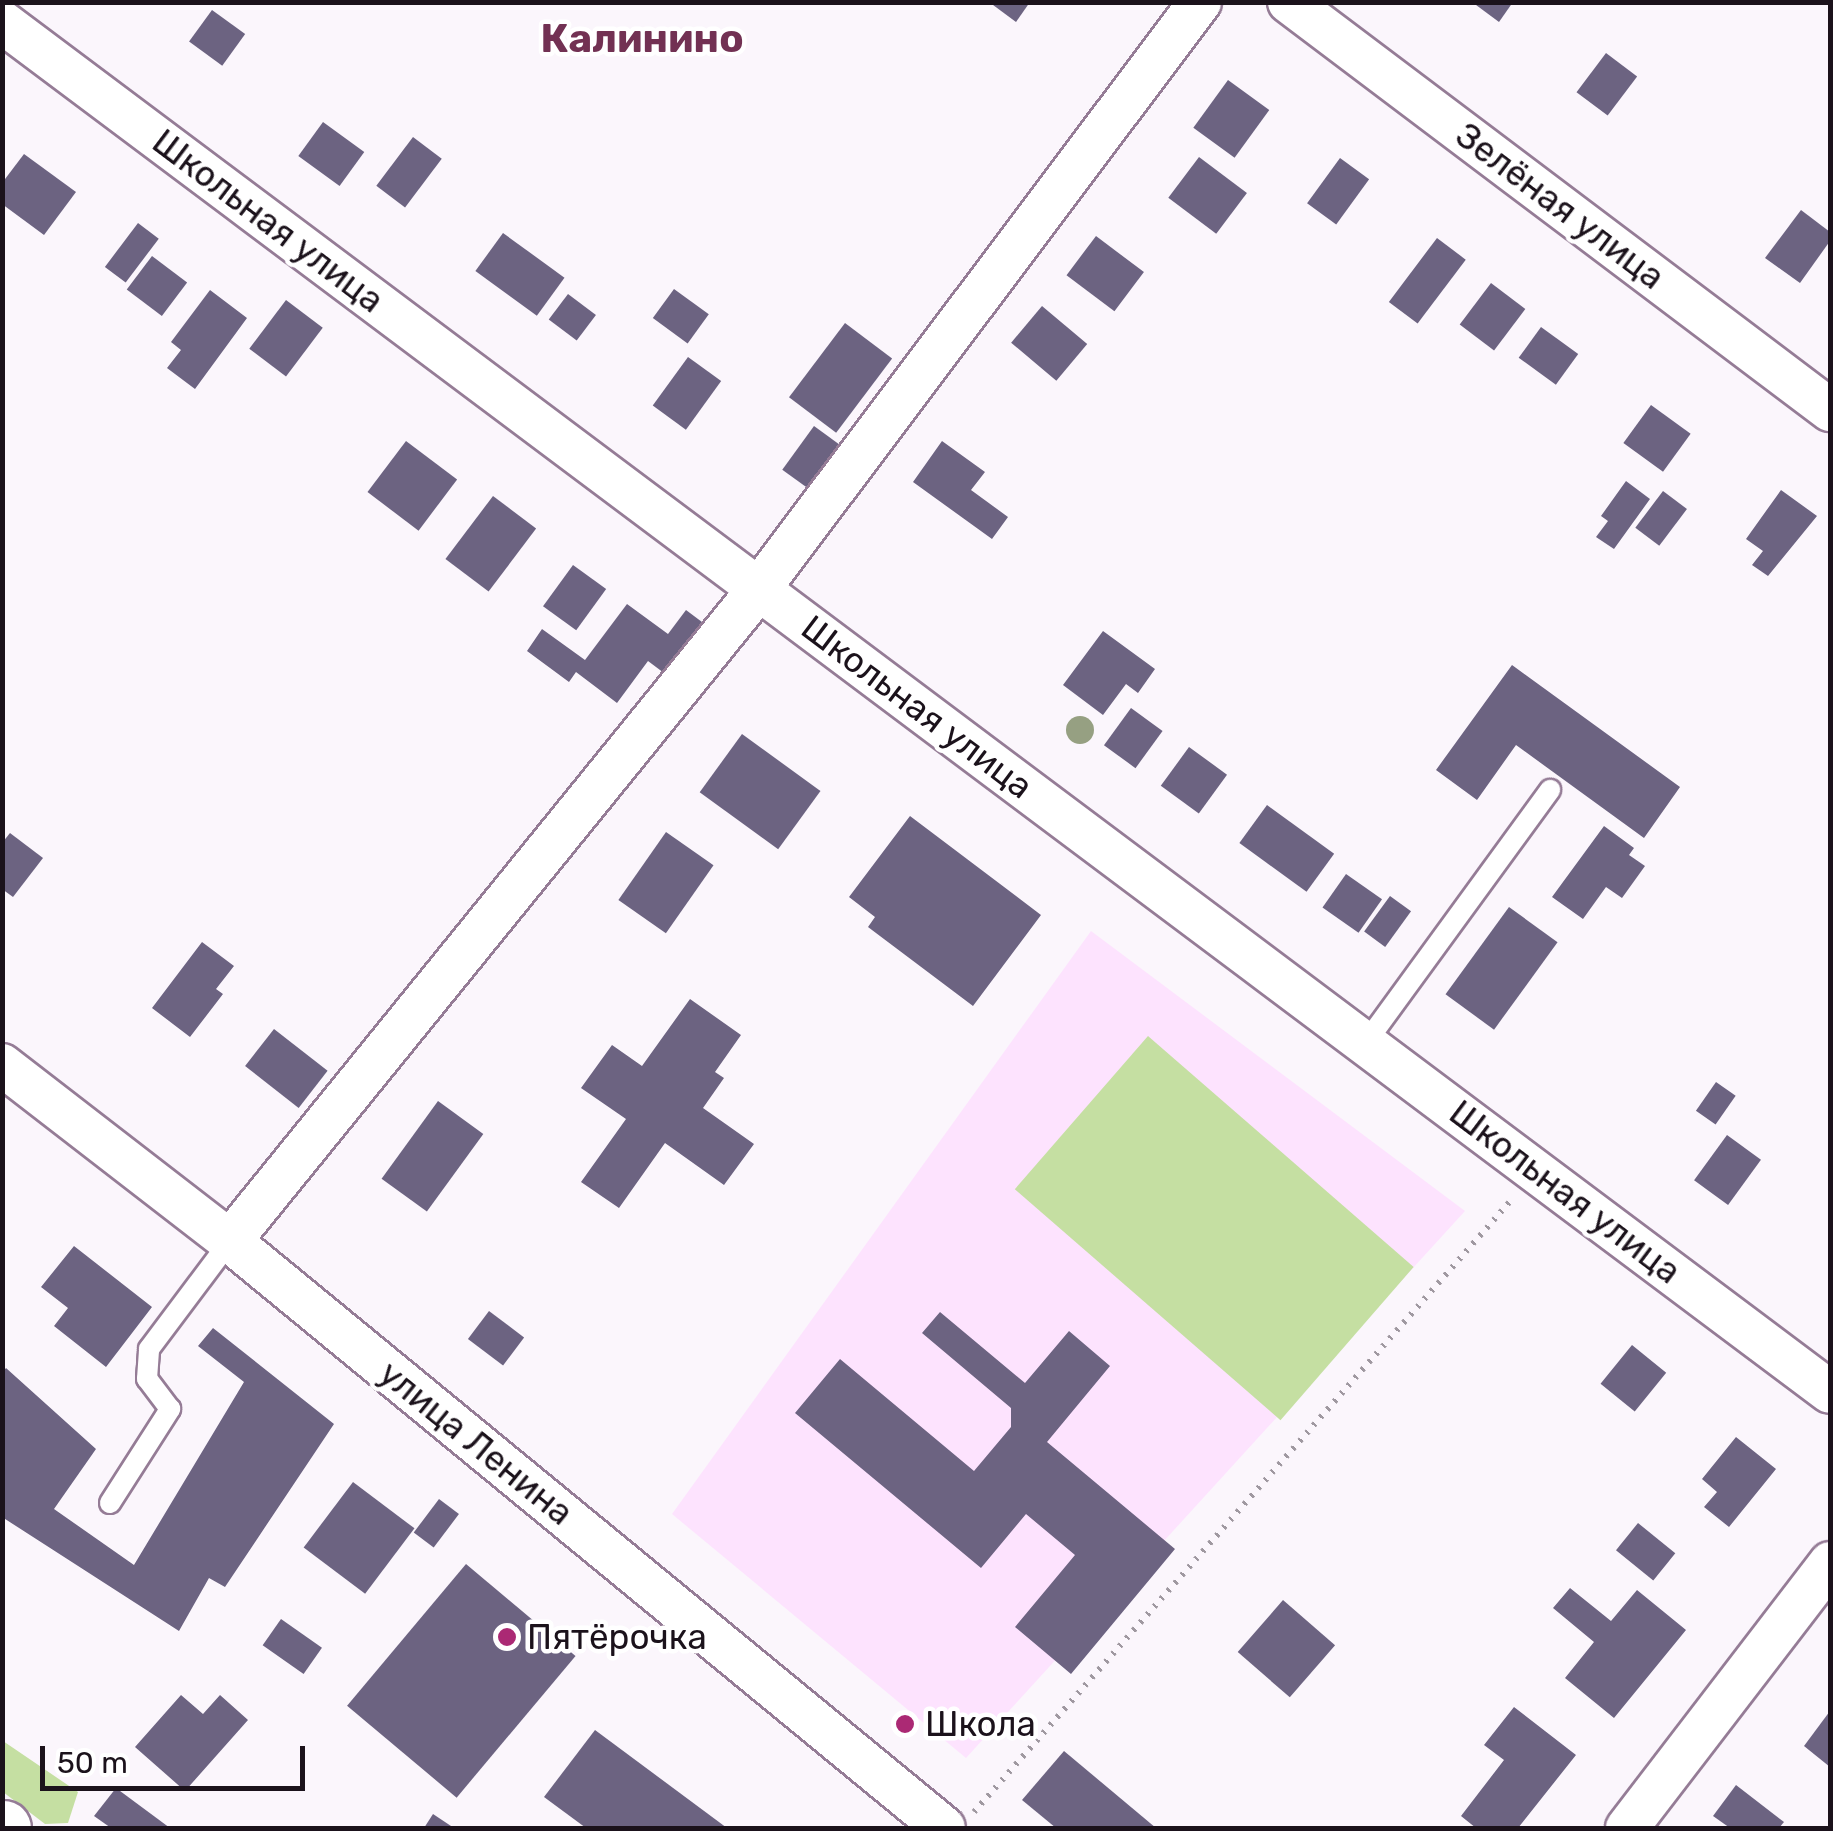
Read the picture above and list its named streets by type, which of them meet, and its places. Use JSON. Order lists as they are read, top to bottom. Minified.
{"streets":{"street":["Зелёная улица","Школьная улица","улица Ленина"]},"districts":["Калинино"],"places":["Пятёрочка","Школа"],"scale_bar":"50 m"}
